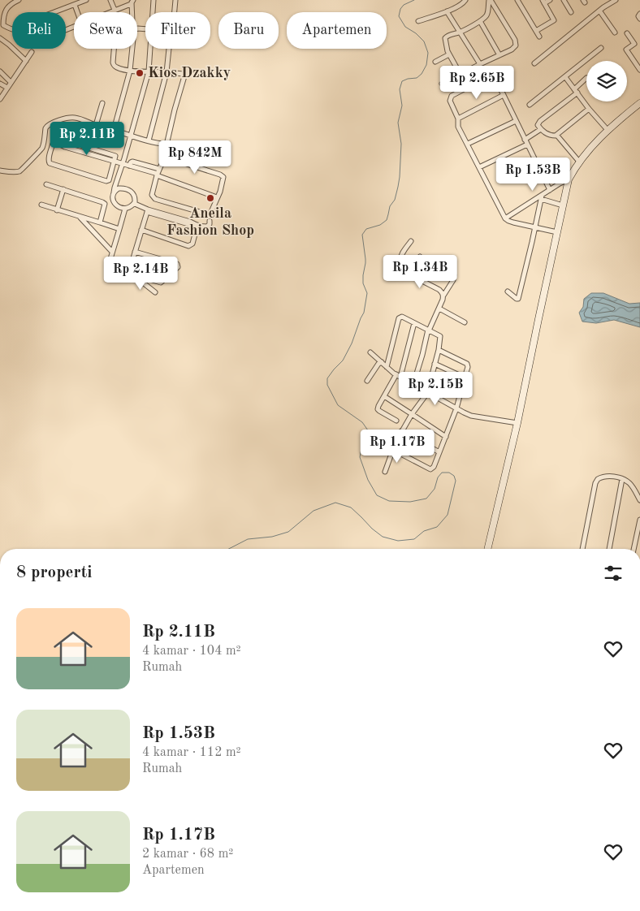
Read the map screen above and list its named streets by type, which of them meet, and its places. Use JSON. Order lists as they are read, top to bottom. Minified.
{"places":["Kios Dzakky","Aneila Fashion Shop"],"page":{"chip":["Beli","Sewa","Filter","Baru","Apartemen"],"price":["Rp 2.65B","Rp 2.11B","Rp 842M","Rp 1.53B","Rp 1.34B","Rp 2.14B","Rp 2.15B","Rp 1.17B"],"heading":"8 properti","list":[{"name":"Rp 2.11B","note":"4 kamar · 104 m² · Rumah"},{"name":"Rp 1.53B","note":"4 kamar · 112 m² · Rumah"},{"name":"Rp 1.17B","note":"2 kamar · 68 m² · Apartemen"}]}}
